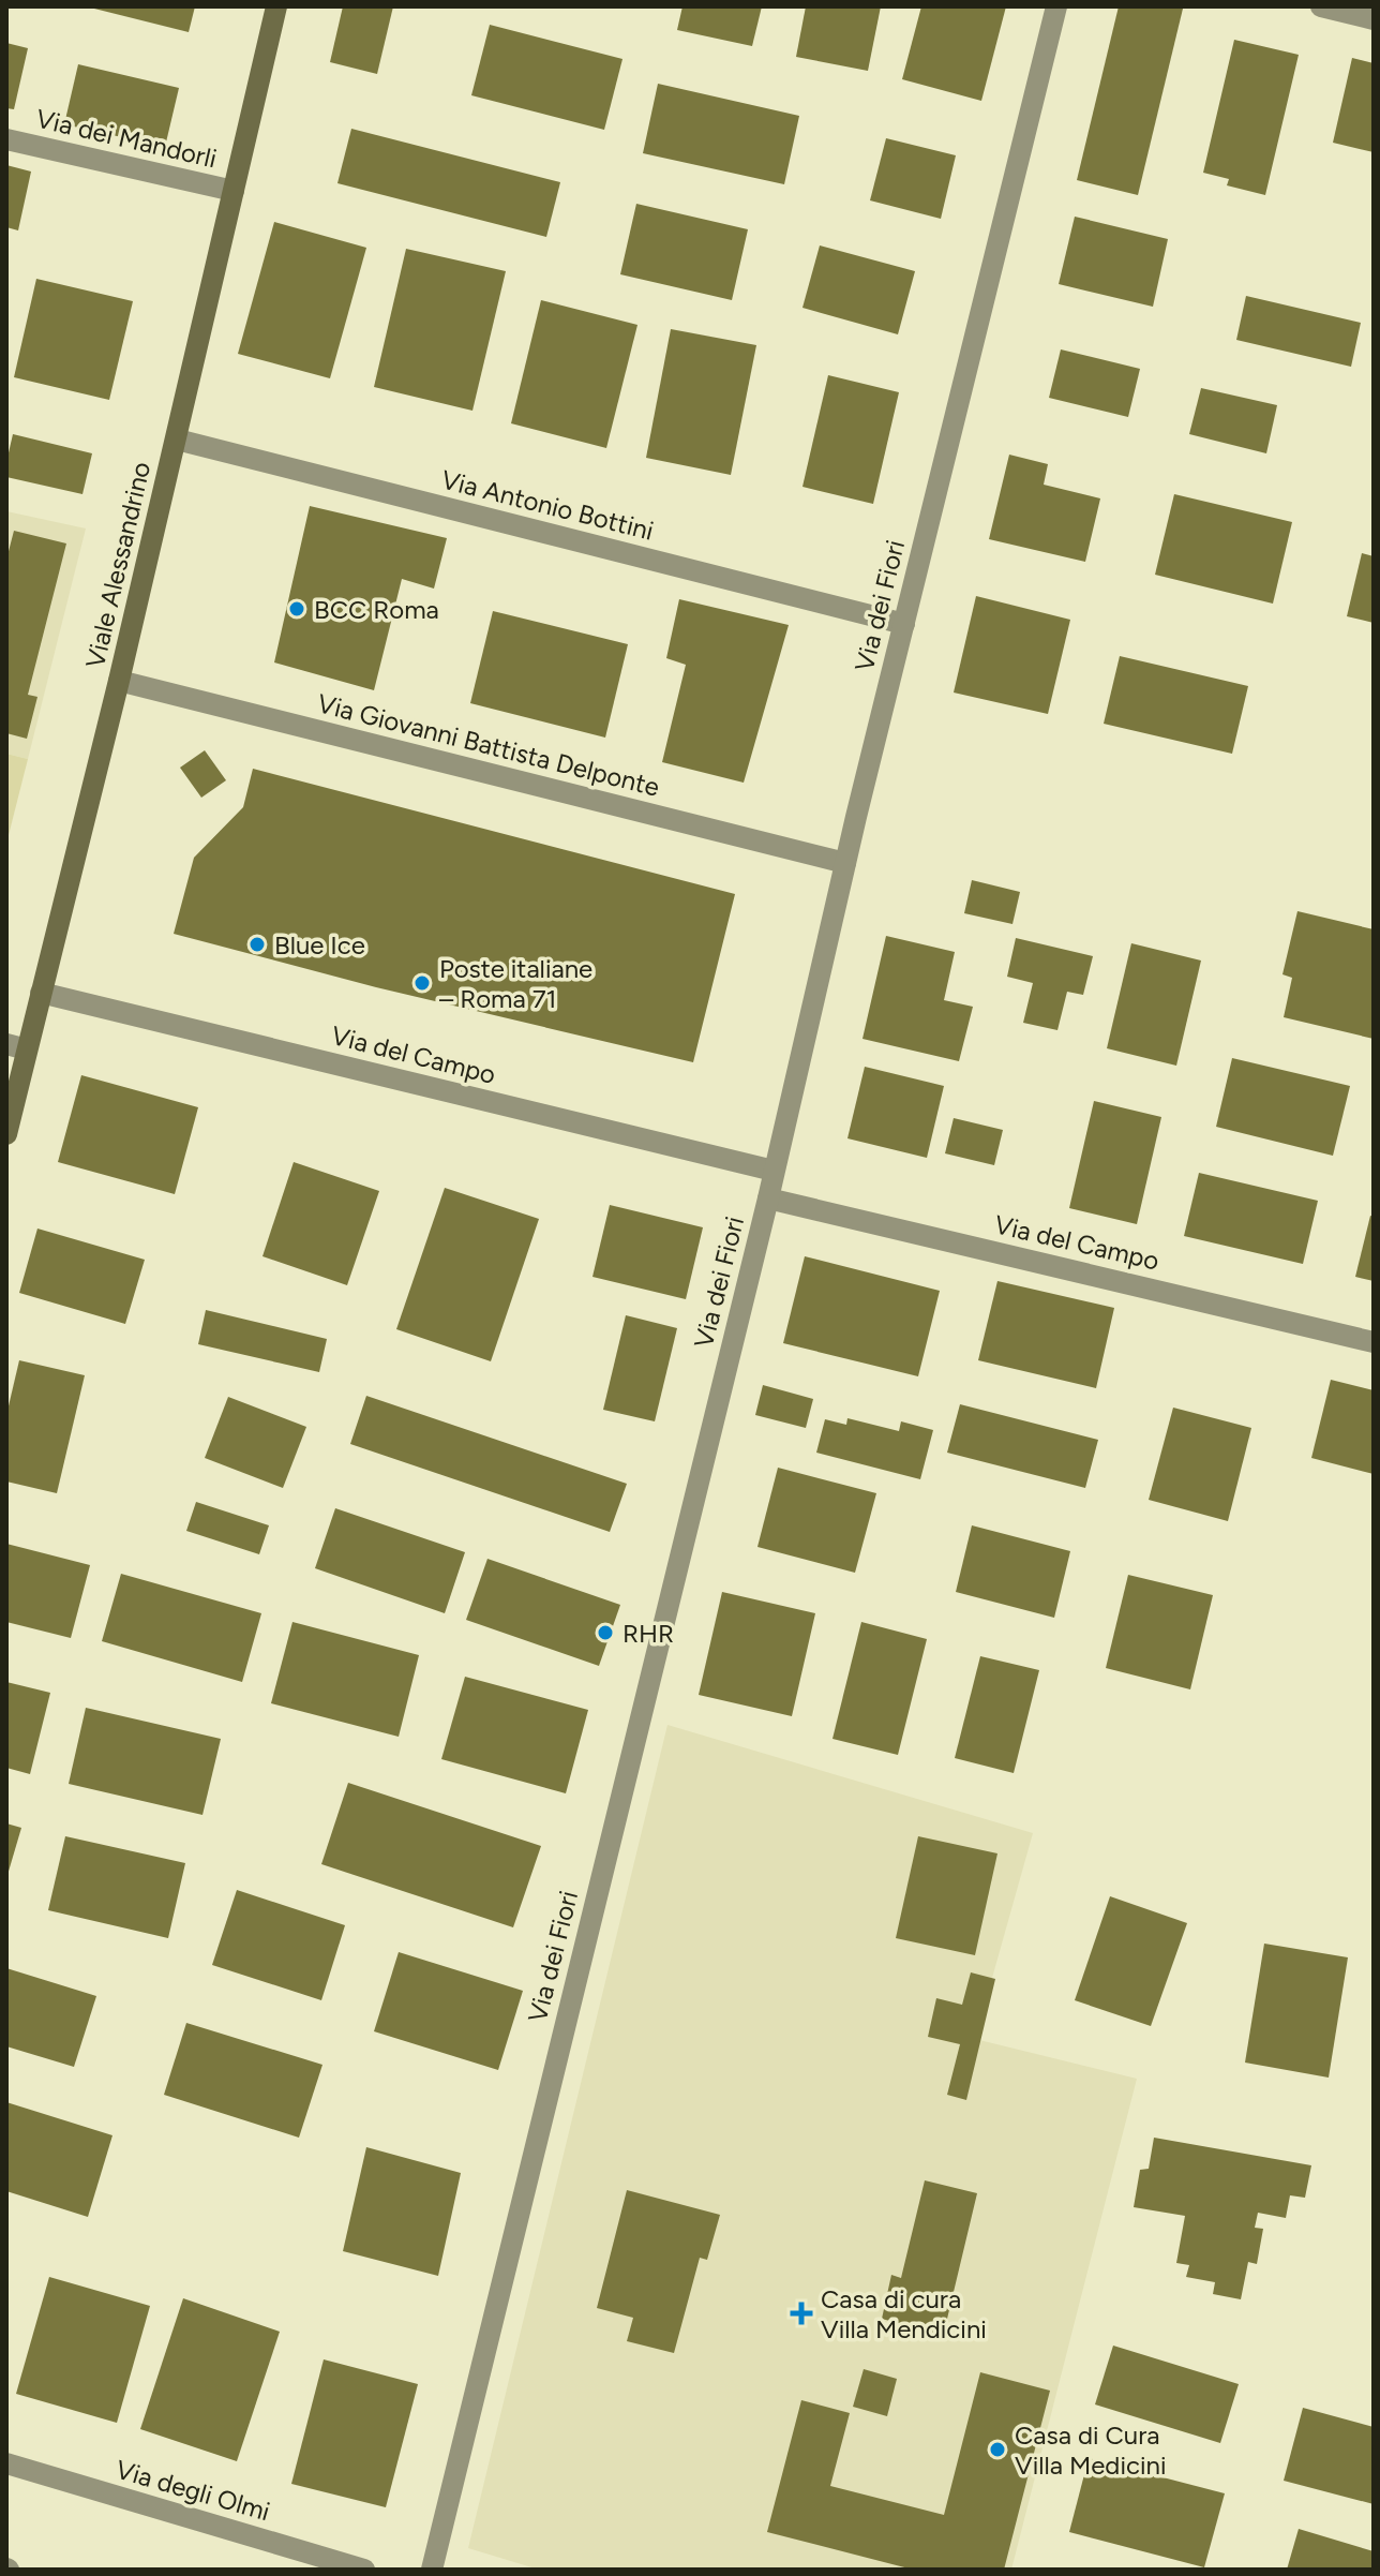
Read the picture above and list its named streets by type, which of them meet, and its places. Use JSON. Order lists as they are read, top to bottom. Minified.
{"streets":{"street":["Via dei Mandorli","Via Antonio Bottini","Viale Alessandrino","Via dei Fiori","Via Giovanni Battista Delponte","Via del Campo","Via degli Olmi"]},"crossings":[["Via dei Mandorli","Viale Alessandrino"],["Via Antonio Bottini","Viale Alessandrino"],["Via Antonio Bottini","Via dei Fiori"],["Viale Alessandrino","Via Giovanni Battista Delponte"],["Viale Alessandrino","Via del Campo"],["Via dei Fiori","Via Giovanni Battista Delponte"],["Via dei Fiori","Via del Campo"]],"places":{"other":["BCC Roma","Blue Ice","Poste italiane – Roma 71","RHR","Casa di Cura Villa Medicini"],"health":["Casa di cura Villa Mendicini"]}}
